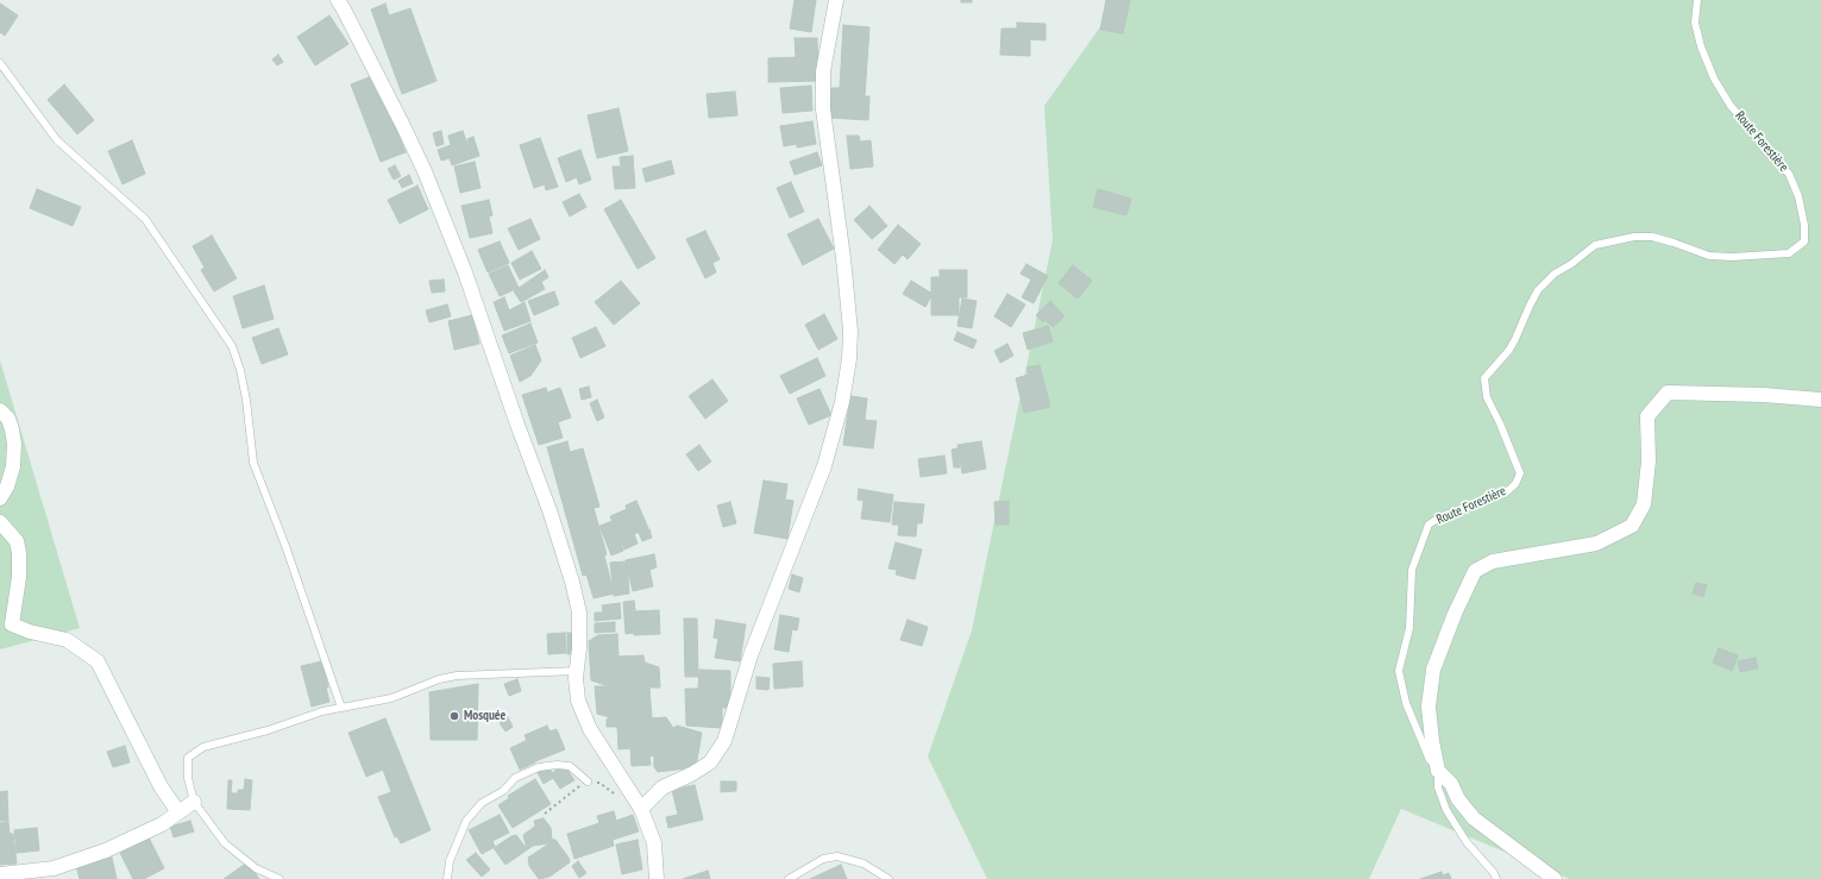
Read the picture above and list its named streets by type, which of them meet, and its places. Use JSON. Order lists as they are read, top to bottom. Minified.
{"streets":{"lane":["Route Forestière"]},"places":["Mosquée"]}
